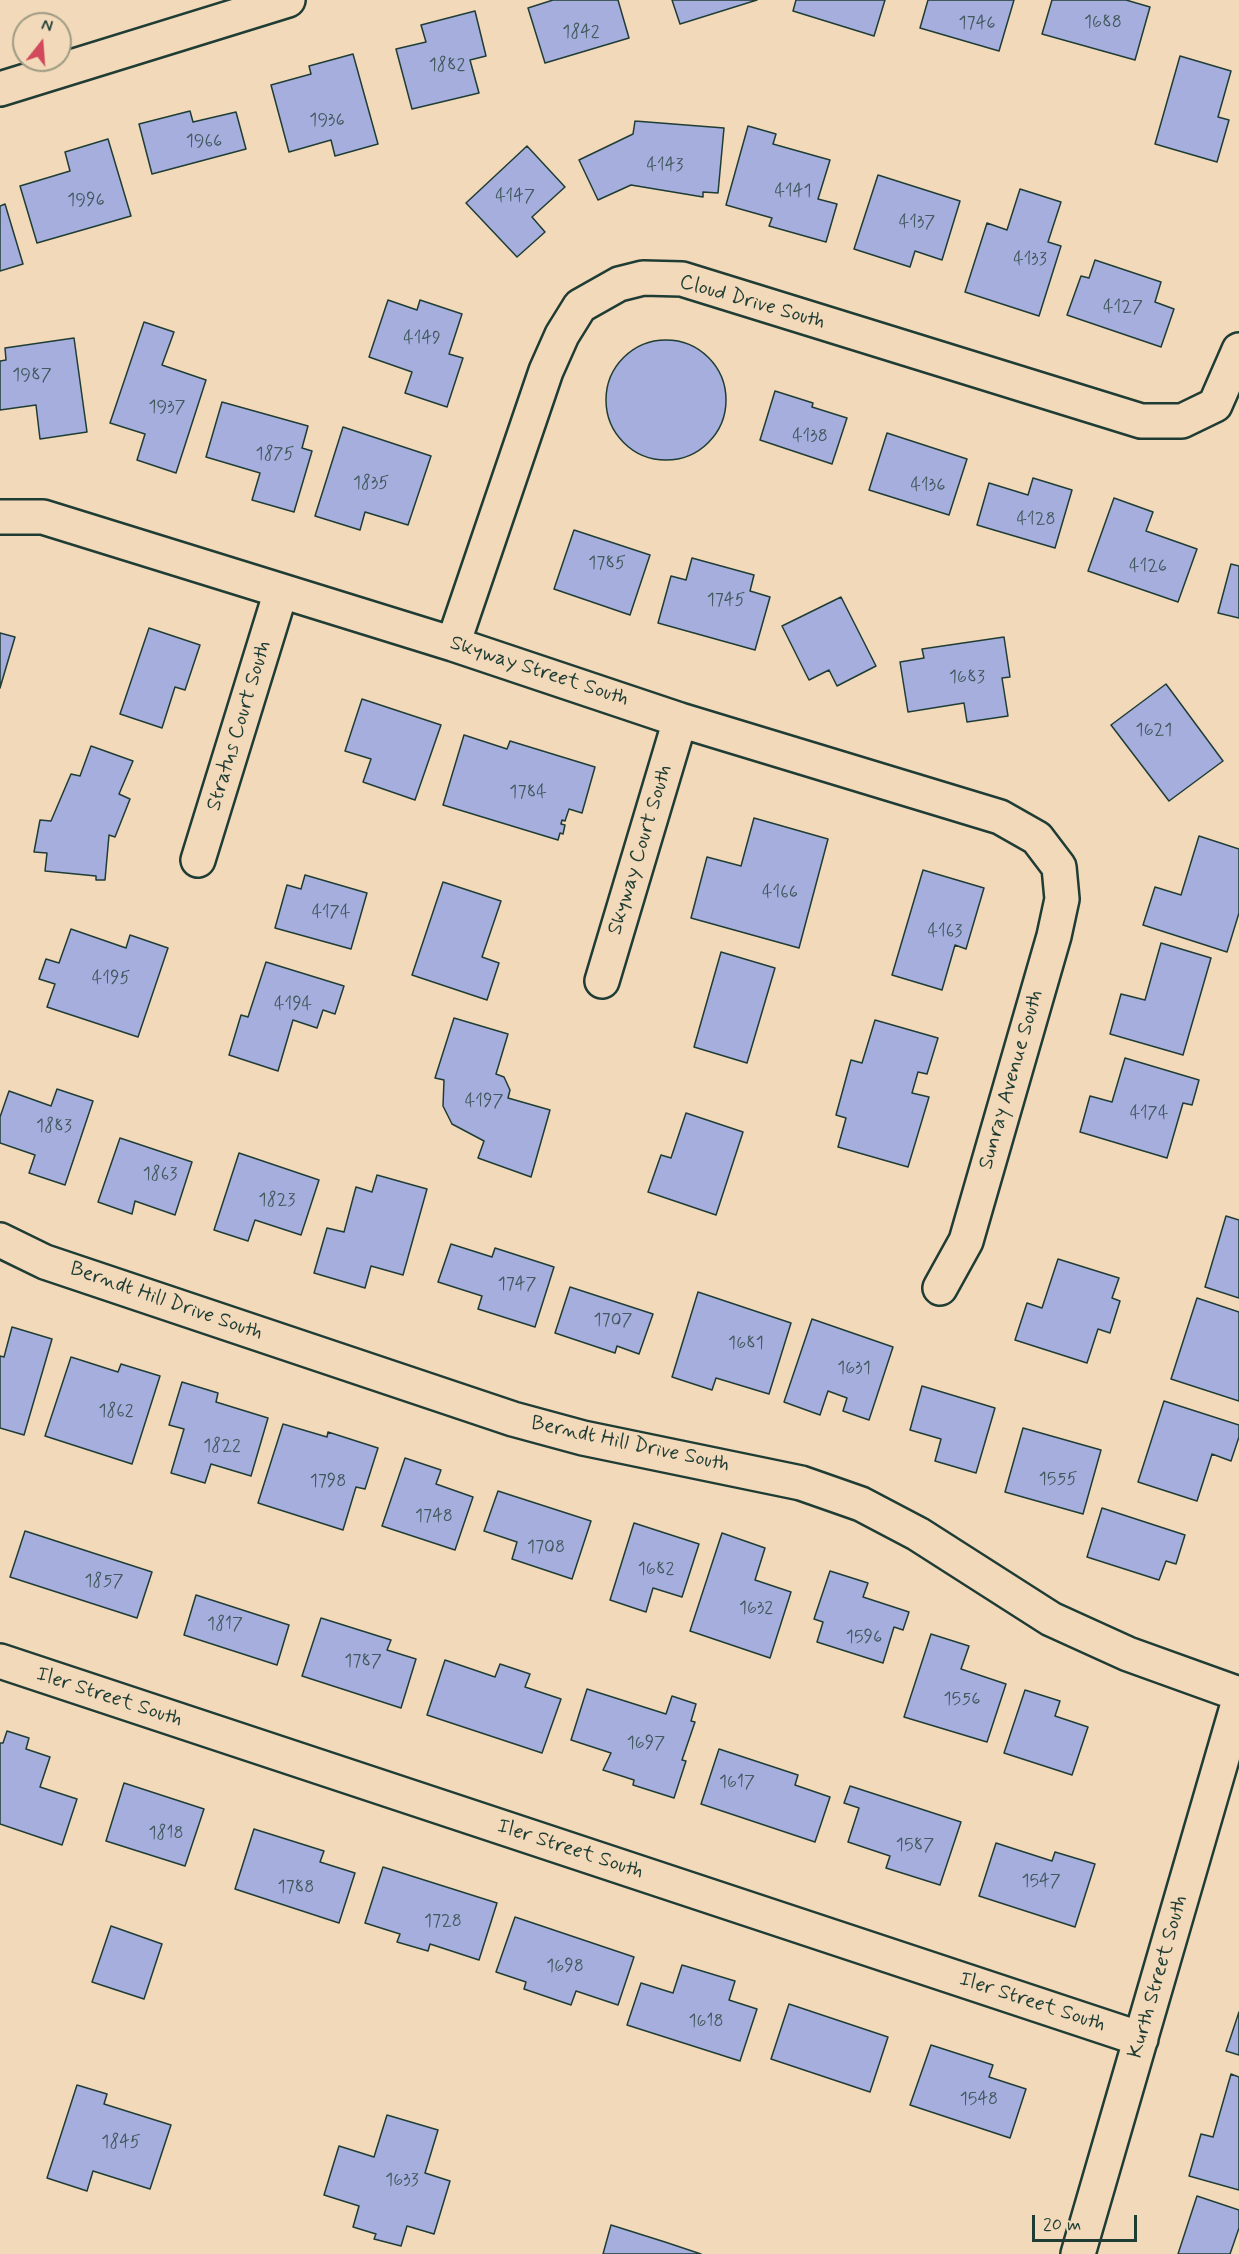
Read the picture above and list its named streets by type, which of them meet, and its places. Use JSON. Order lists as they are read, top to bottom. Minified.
{"streets":{"street":["Cloud Drive South","Skyway Street South","Stratus Court South","Skyway Court South","Sunray Avenue South","Berndt Hill Drive South","Iler Street South","Kurth Street South"]},"crossings":[["Cloud Drive South","Skyway Street South"],["Skyway Street South","Stratus Court South"],["Skyway Street South","Skyway Court South"],["Skyway Street South","Sunray Avenue South"],["Iler Street South","Kurth Street South"]],"house_numbers":["1688","1746","1842","1882","1936","1966","4143","4141","4147","1996","4137","4133","4127","4149","1987","1937","4138","1875","1835","4136","4128","1785","4126","1745","1683","1621","1784","4166","4174","4163","4195","4194","4197","4174","1883","1863","1823","1747","1707","1681","1631","1862","1822","1555","1798","1748","1708","1682","1857","1632","1817","1596","1787","1556","1697","1617","1818","1587","1547","1788","1728","1698","1618","1548","1845","1633"],"scale_bar":"20 m","north":"top"}
